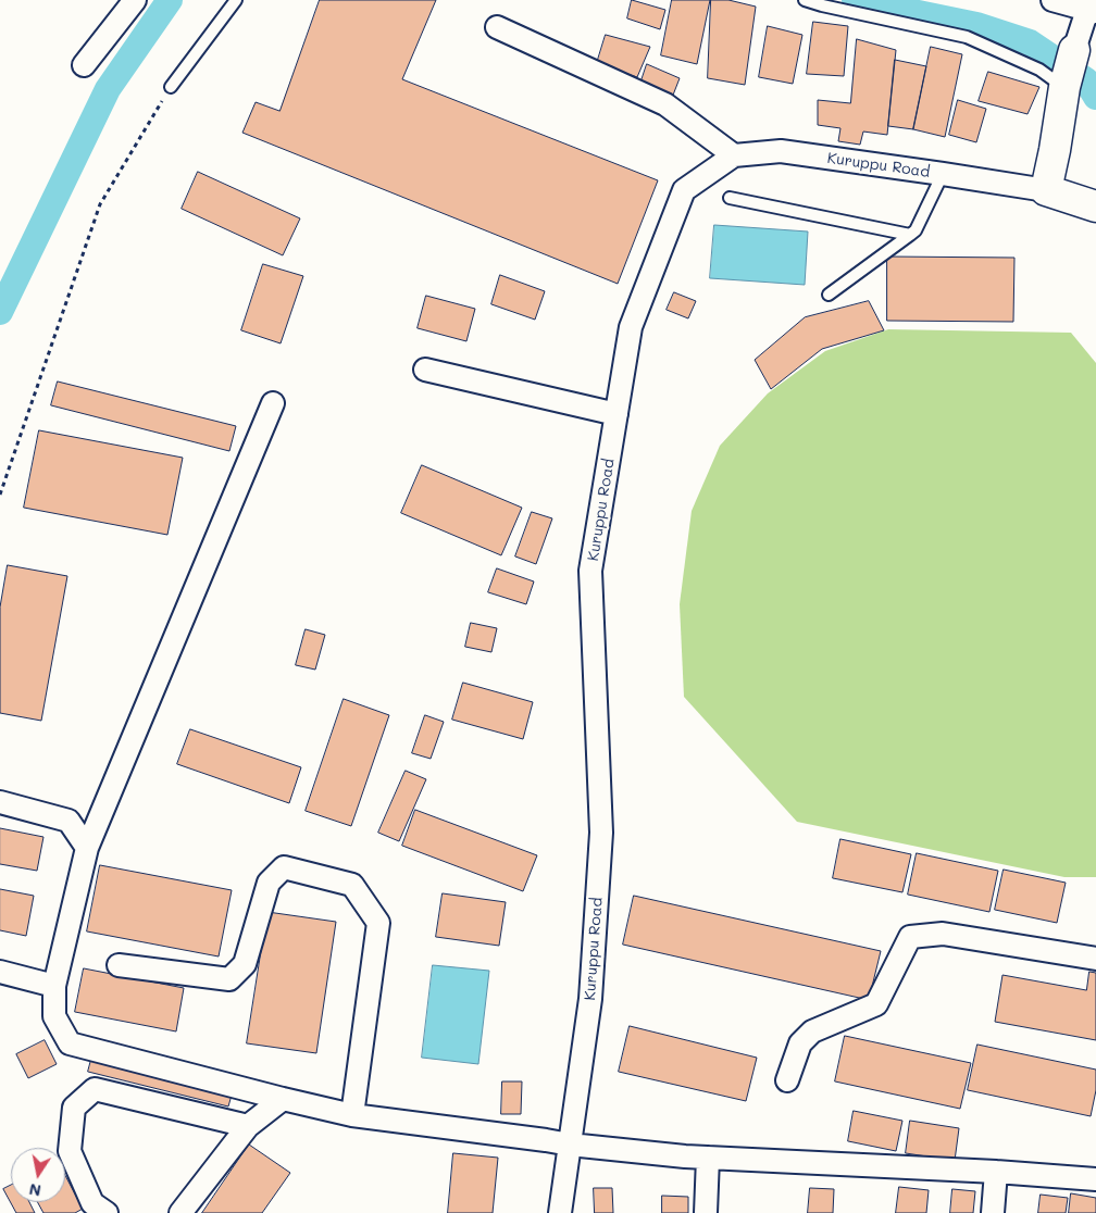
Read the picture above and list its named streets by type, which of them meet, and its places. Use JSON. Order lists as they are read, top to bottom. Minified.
{"streets":{"street":["Kuruppu Road"]},"north":"bottom"}
